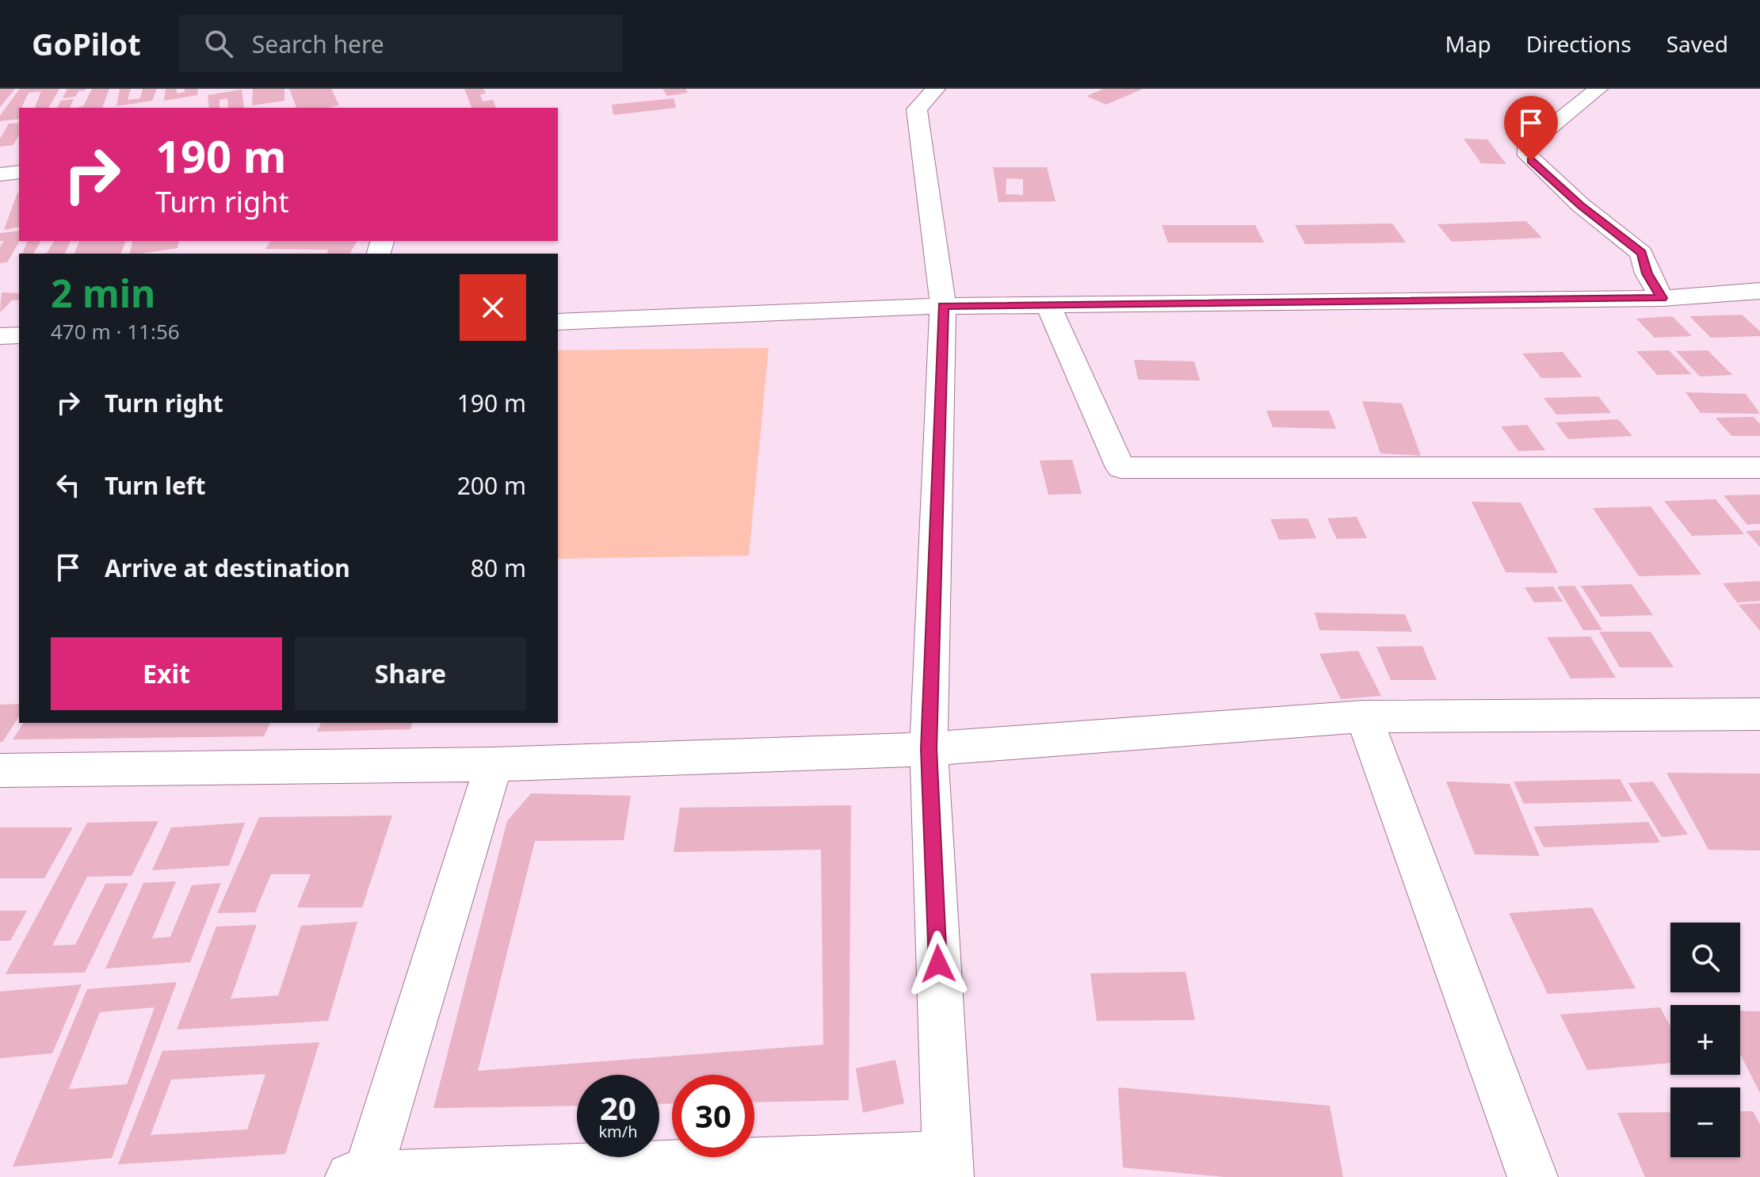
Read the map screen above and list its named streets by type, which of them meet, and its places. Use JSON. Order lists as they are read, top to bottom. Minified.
{"page":{"header":"GoPilot","search":"Search here","nav":["Map","Directions","Saved"],"turn":["190 m","Turn right"],"heading":["2 min","470 m · 11:56"],"list":[{"name":"Turn right","value":"190 m"},{"name":"Turn left","value":"200 m"},{"name":"Arrive at destination","value":"80 m"}],"buttons":["Exit","Share"],"map_buttons":["+","−"],"speed":"20 km/h","limit":"30"}}
